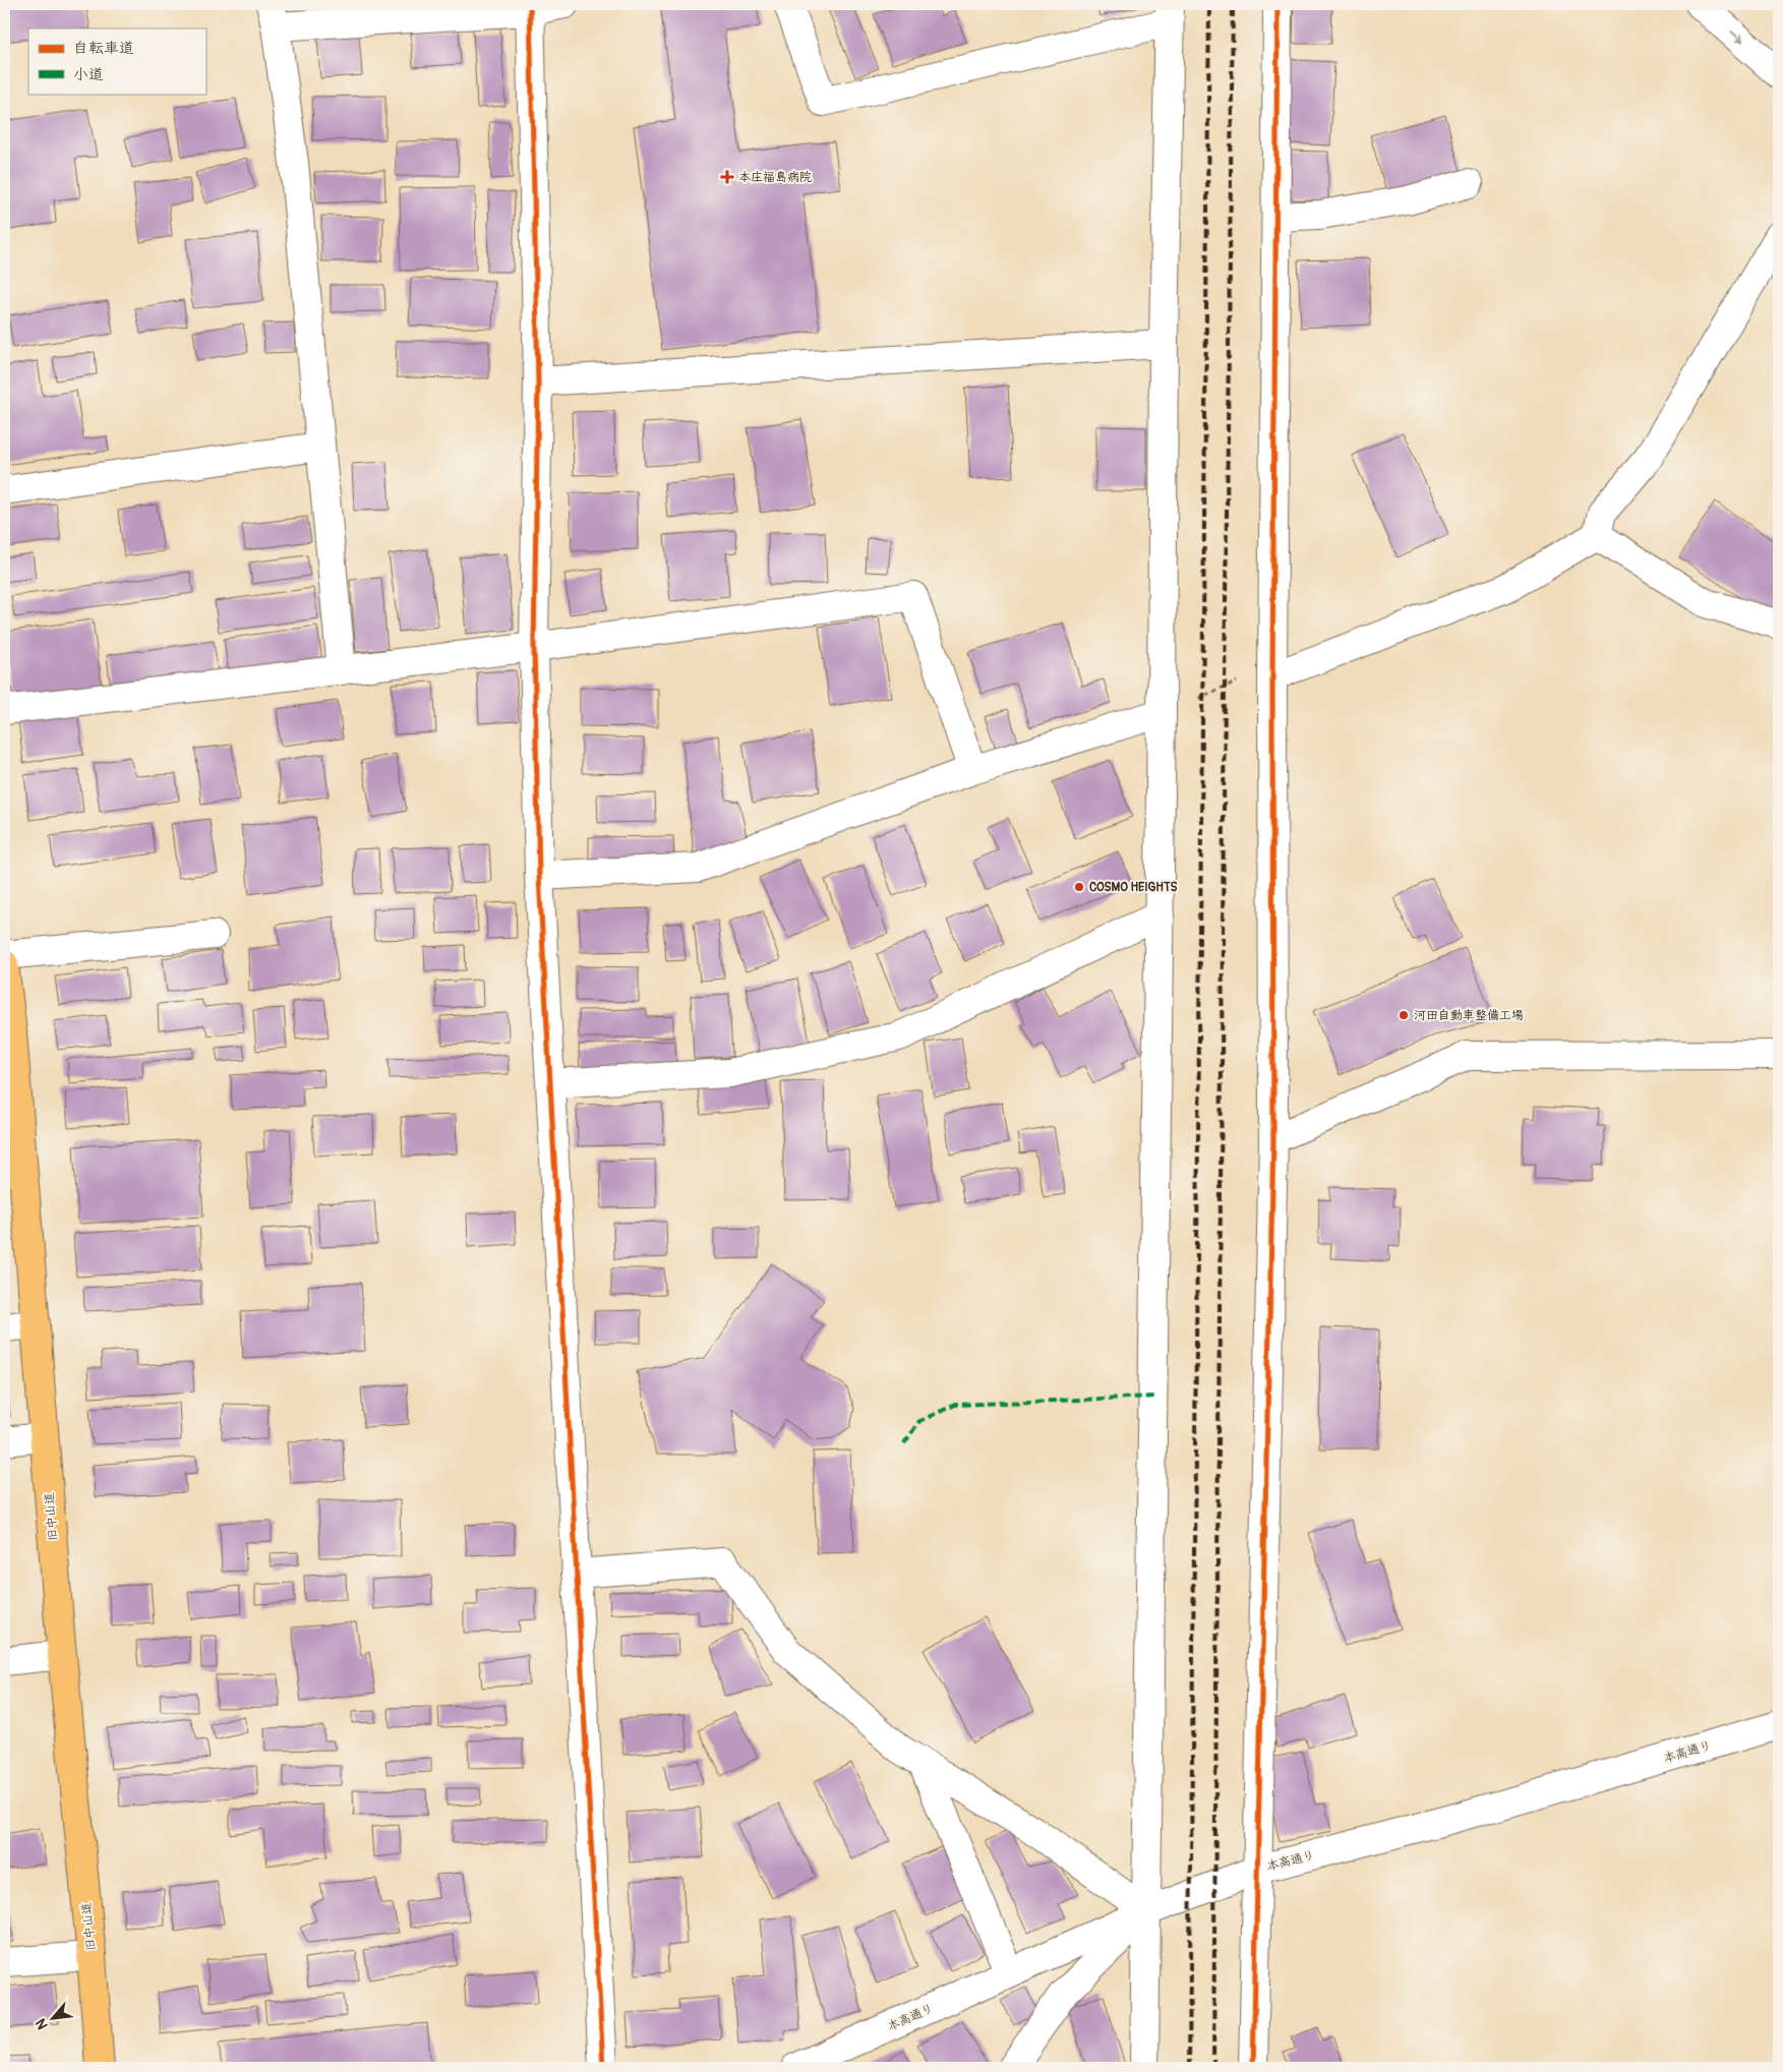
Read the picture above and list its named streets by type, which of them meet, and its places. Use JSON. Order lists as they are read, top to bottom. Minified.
{"streets":{"main road":["旧中山道"],"street":["本高通り"]},"places":{"health":["本庄福島病院"],"other":["COSMO HEIGHTS","河田自動車整備工場"]},"legend":["自転車道","小道"],"north":"bottom left"}
